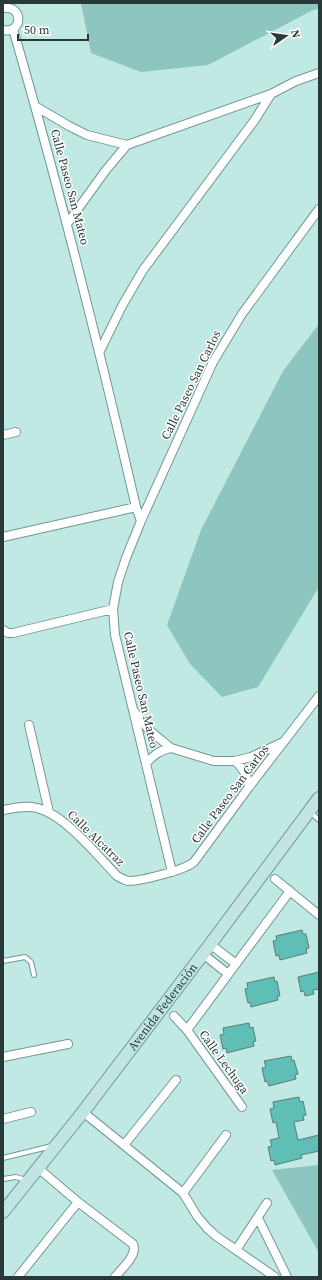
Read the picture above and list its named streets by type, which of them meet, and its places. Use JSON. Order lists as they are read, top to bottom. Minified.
{"streets":{"main road":["Avenida Federación"],"street":["Calle Paseo San Mateo","Calle Paseo San Carlos","Calle Alcatraz","Calle Lechuga"]},"crossings":[["Calle Paseo San Mateo","Calle Paseo San Carlos"],["Calle Paseo San Mateo","Calle Alcatraz"],["Calle Paseo San Carlos","Calle Alcatraz"]],"scale_bar":"50 m","north":"right"}
